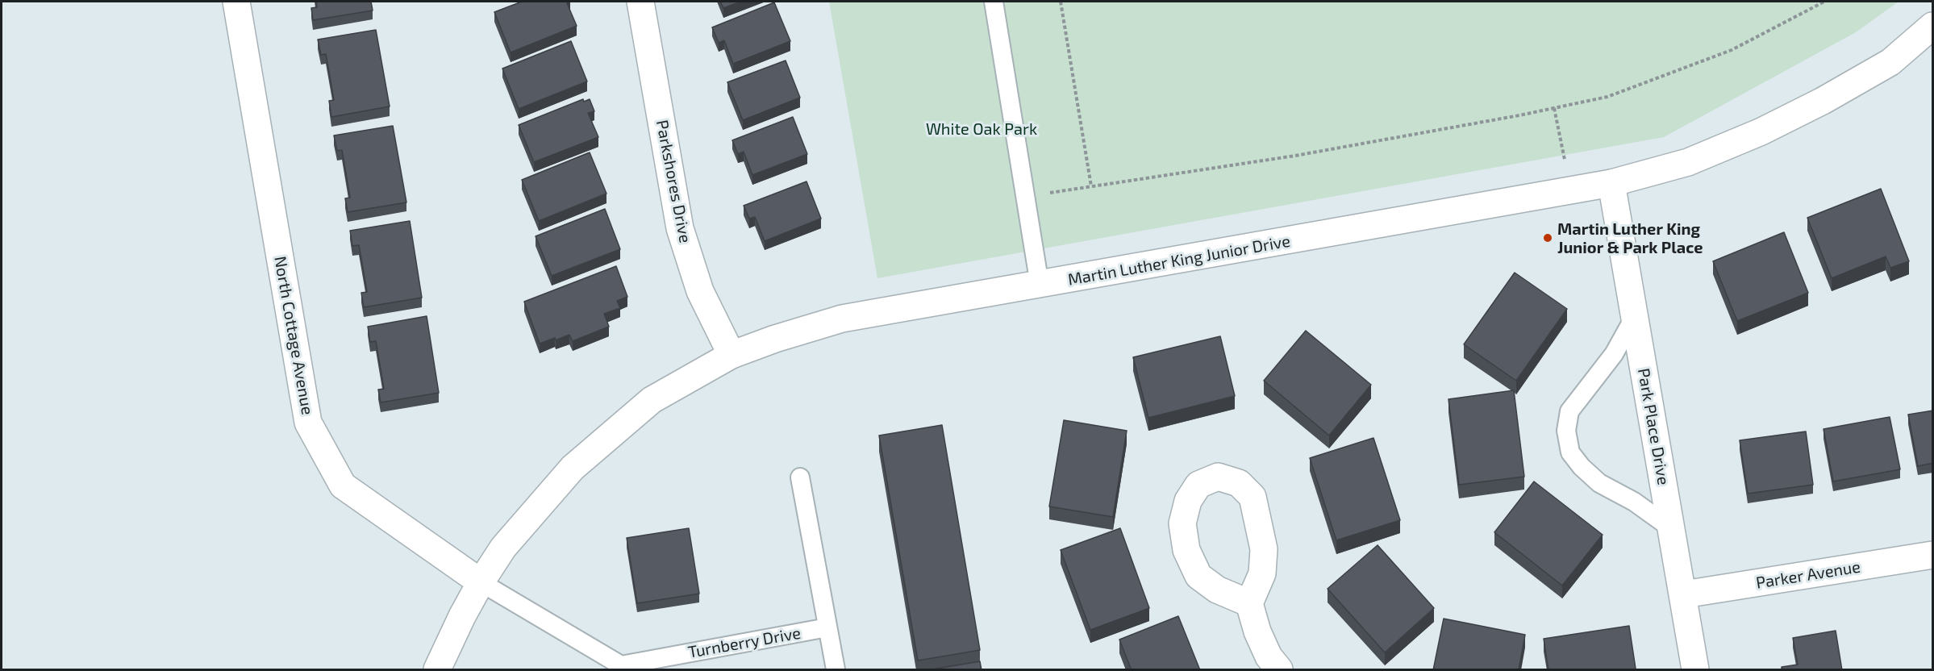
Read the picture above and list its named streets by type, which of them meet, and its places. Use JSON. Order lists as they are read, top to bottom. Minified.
{"streets":{"street":["Parkshores Drive","Martin Luther King Junior Drive","North Cottage Avenue","Park Place Drive","Parker Avenue"],"lane":["Turnberry Drive"]},"crossings":[["Parkshores Drive","Martin Luther King Junior Drive"],["Martin Luther King Junior Drive","North Cottage Avenue"],["Martin Luther King Junior Drive","Park Place Drive"],["Martin Luther King Junior Drive","Turnberry Drive"],["North Cottage Avenue","Turnberry Drive"],["Park Place Drive","Parker Avenue"]],"parks":["White Oak Park"],"places":["Martin Luther King Junior & Park Place"]}
